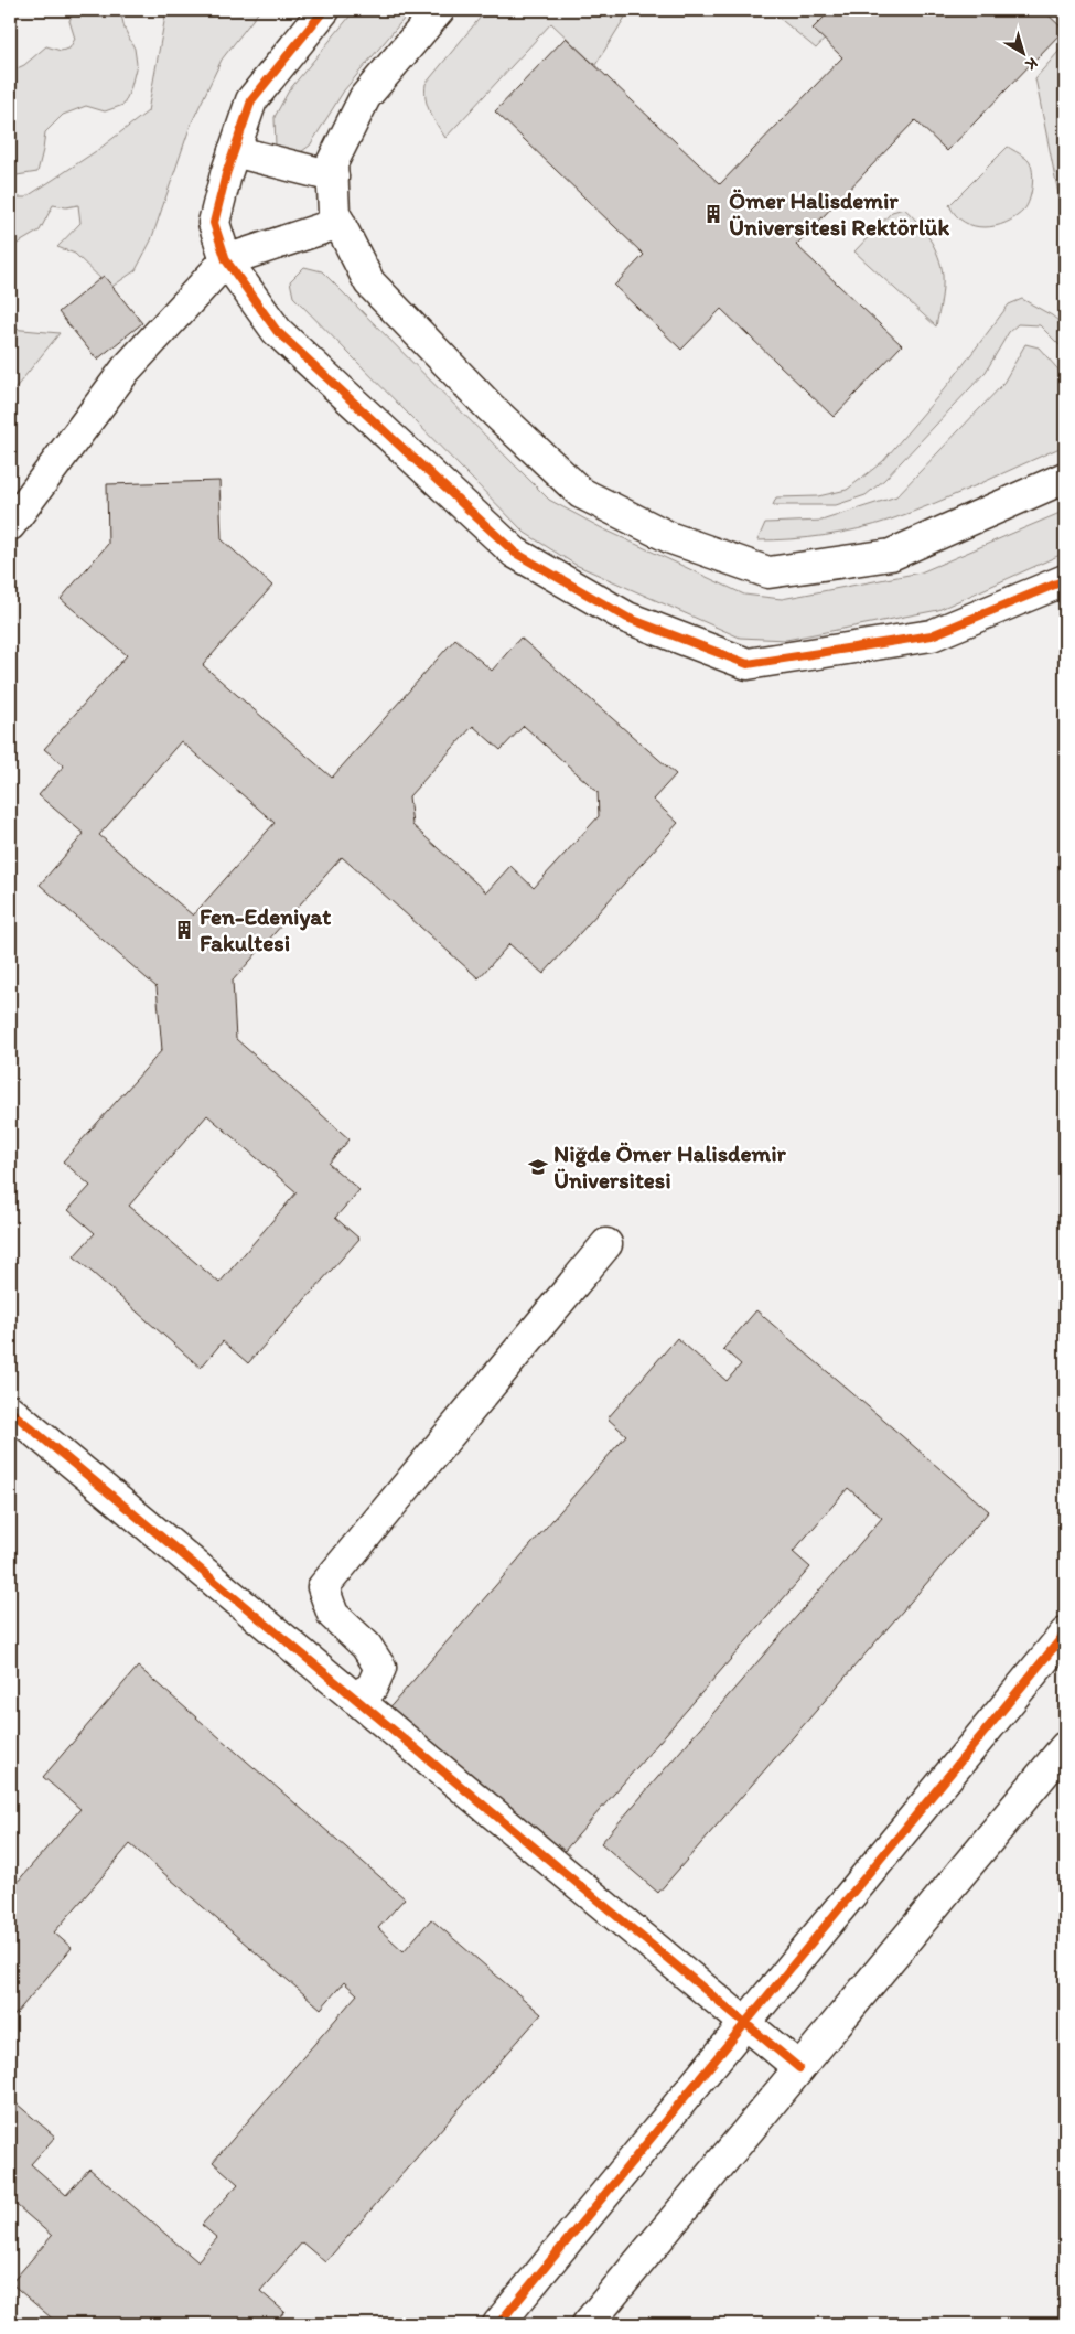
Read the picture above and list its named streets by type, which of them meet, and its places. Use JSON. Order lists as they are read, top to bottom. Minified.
{"places":{"building":["Ömer Halisdemir Üniversitesi Rektörlük","Fen-Edeniyat Fakultesi"],"school or university":["Niğde Ömer Halisdemir Üniversitesi"]},"north":"bottom right"}
